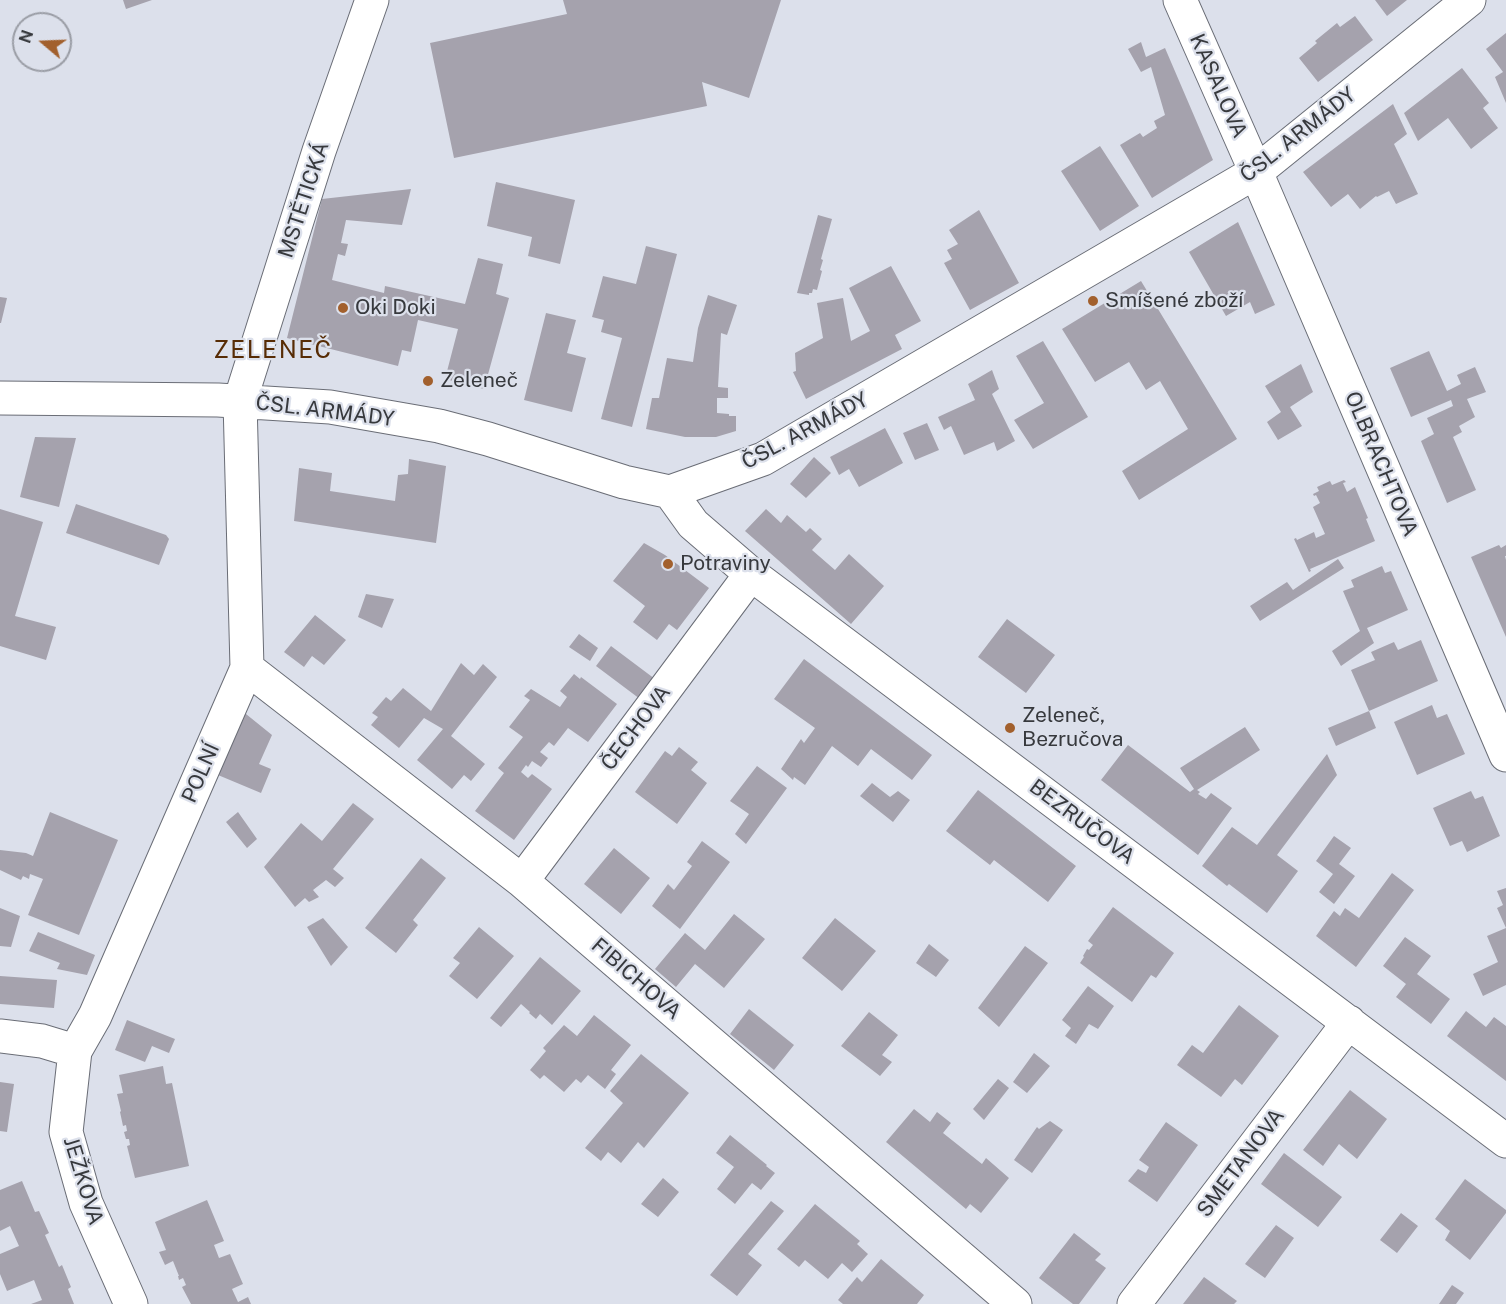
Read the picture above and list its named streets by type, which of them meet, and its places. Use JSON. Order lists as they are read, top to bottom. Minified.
{"streets":{"street":["KASALOVA","ČSL. ARMÁDY","MSTĚTICKÁ","OLBRACHTOVA","ČECHOVA","POLNÍ","BEZRUČOVA","FIBICHOVA","SMETANOVA","JEŽKOVA"]},"crossings":[["KASALOVA","ČSL. ARMÁDY"],["KASALOVA","OLBRACHTOVA"],["ČSL. ARMÁDY","MSTĚTICKÁ"],["ČSL. ARMÁDY","OLBRACHTOVA"],["ČSL. ARMÁDY","POLNÍ"],["ČSL. ARMÁDY","BEZRUČOVA"],["MSTĚTICKÁ","POLNÍ"],["ČECHOVA","BEZRUČOVA"],["ČECHOVA","FIBICHOVA"],["POLNÍ","FIBICHOVA"],["POLNÍ","JEŽKOVA"],["BEZRUČOVA","SMETANOVA"]],"districts":["ZELENEČ"],"places":["Smíšené zboží","Oki Doki","Zeleneč","Potraviny","Zeleneč, Bezručova"],"north":"left"}
